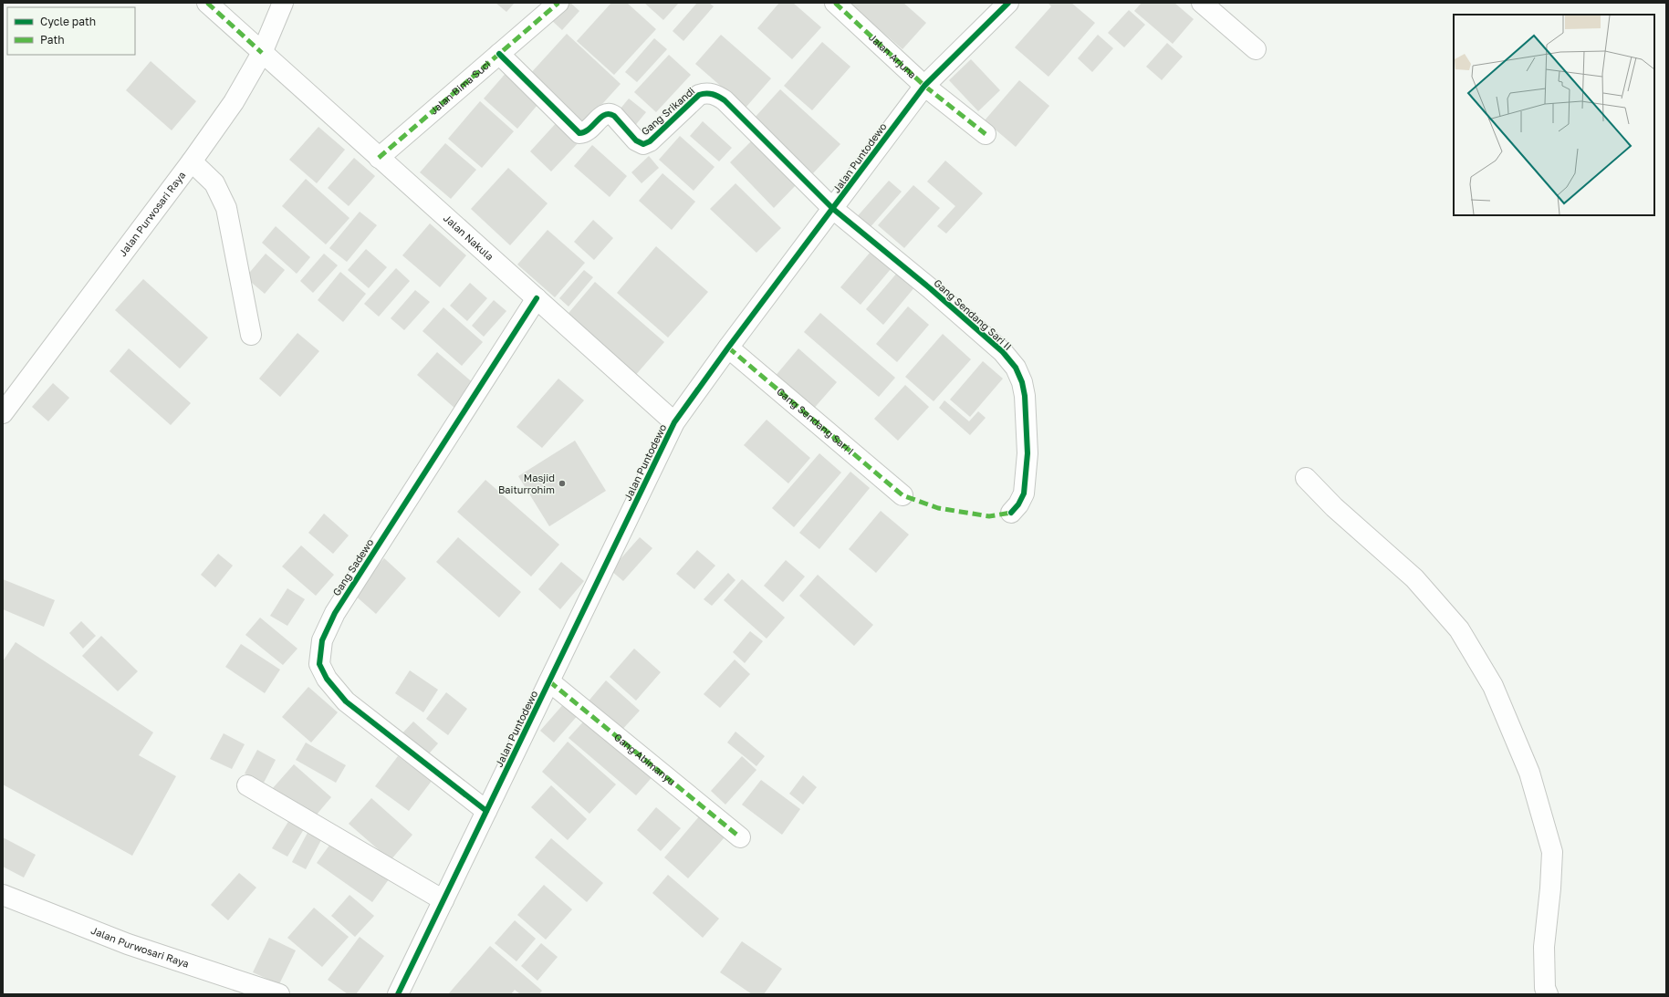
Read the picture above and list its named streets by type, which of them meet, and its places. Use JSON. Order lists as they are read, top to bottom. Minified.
{"streets":{"street":["Jalan Arjuna","Jalan Bima Suci","Gang Srikandi","Jalan Puntodewo","Jalan Purwosari Raya","Jalan Nakula","Gang Sendang Sari II","Gang Sendang Sari I","Gang Sadewo","Gang Abimanyu"]},"crossings":[["Jalan Arjuna","Jalan Puntodewo"],["Jalan Bima Suci","Gang Srikandi"],["Jalan Bima Suci","Jalan Nakula"],["Gang Srikandi","Jalan Puntodewo"],["Gang Srikandi","Gang Sendang Sari II"],["Jalan Puntodewo","Jalan Nakula"],["Jalan Puntodewo","Gang Sendang Sari II"],["Jalan Puntodewo","Gang Sendang Sari I"],["Jalan Puntodewo","Gang Sadewo"],["Jalan Puntodewo","Gang Abimanyu"],["Jalan Purwosari Raya","Jalan Nakula"],["Jalan Nakula","Gang Sadewo"]],"places":["Masjid Baiturrohim"],"legend":["Cycle path","Path"]}
